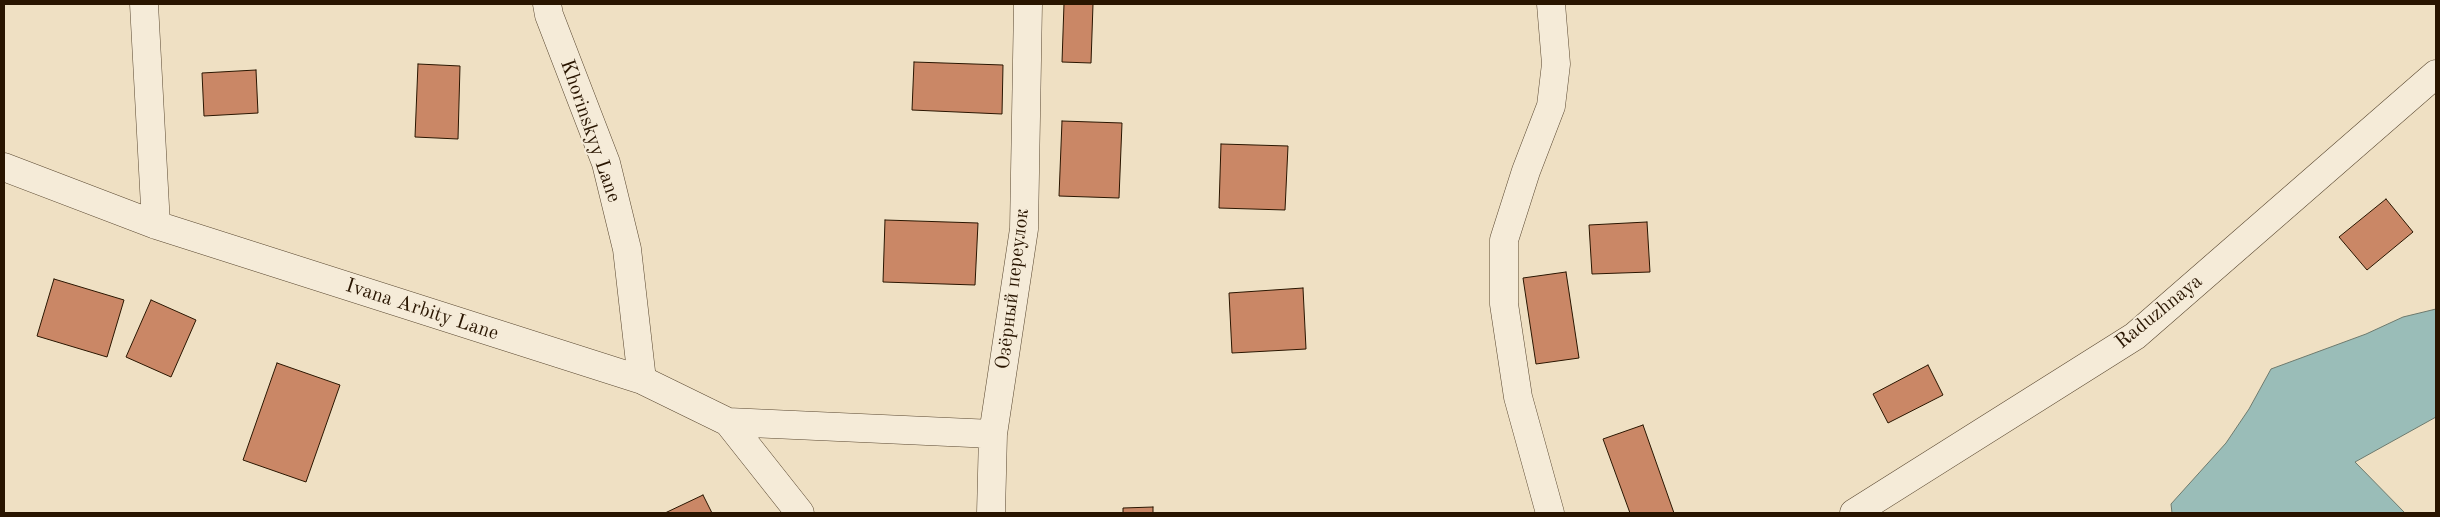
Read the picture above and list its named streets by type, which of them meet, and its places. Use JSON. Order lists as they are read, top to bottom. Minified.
{"streets":{"street":["Khorinskyy Lane","Озёрный переулок","Ivana Arbity Lane","Raduzhnaya"]},"crossings":[["Khorinskyy Lane","Ivana Arbity Lane"]]}
